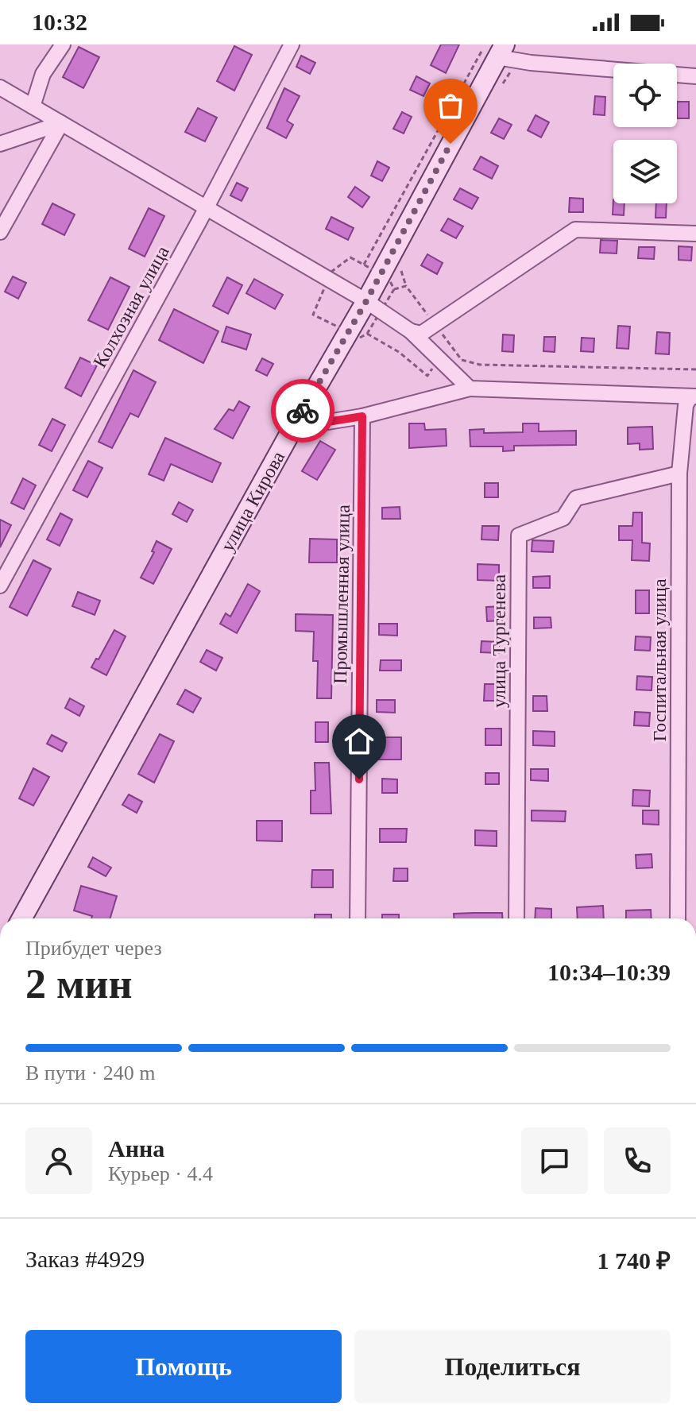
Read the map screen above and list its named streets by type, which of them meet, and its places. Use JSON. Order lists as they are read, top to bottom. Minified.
{"streets":{"main road":["улица Кирова"],"street":["Колхозная улица","Промышленная улица","улица Тургенева","Госпитальная улица"]},"crossings":[["улица Тургенева","Госпитальная улица"]],"page":{"status":"10:32","heading":["2 мин","Прибудет через","10:34–10:39"],"panel":["Анна","Курьер · 4.4","Заказ #4929","1 740 ₽"],"bar":"В пути · 240 m","buttons":["Помощь","Поделиться"]}}
